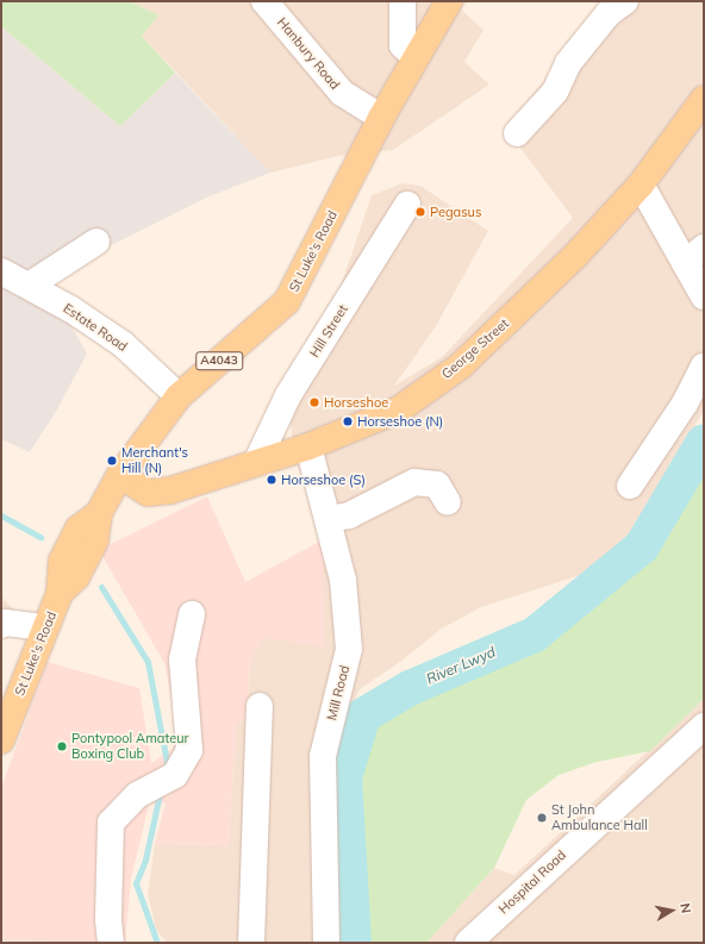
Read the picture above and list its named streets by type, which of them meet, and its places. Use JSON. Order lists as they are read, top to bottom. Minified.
{"streets":{"main road":["St Luke's Road","George Street","A4043"],"street":["Hanbury Road","Estate Road","Hill Street","Mill Road","Hospital Road"]},"crossings":[["Hanbury Road","St Luke's Road"],["St Luke's Road","Estate Road"],["St Luke's Road","George Street"],["Hill Street","George Street"],["George Street","Mill Road"]],"water":["River Lwyd"],"places":["Pegasus","Horseshoe","Horseshoe (N)","Merchant's Hill (N)","Horseshoe (S)","Pontypool Amateur Boxing Club","St John Ambulance Hall"],"north":"right"}
